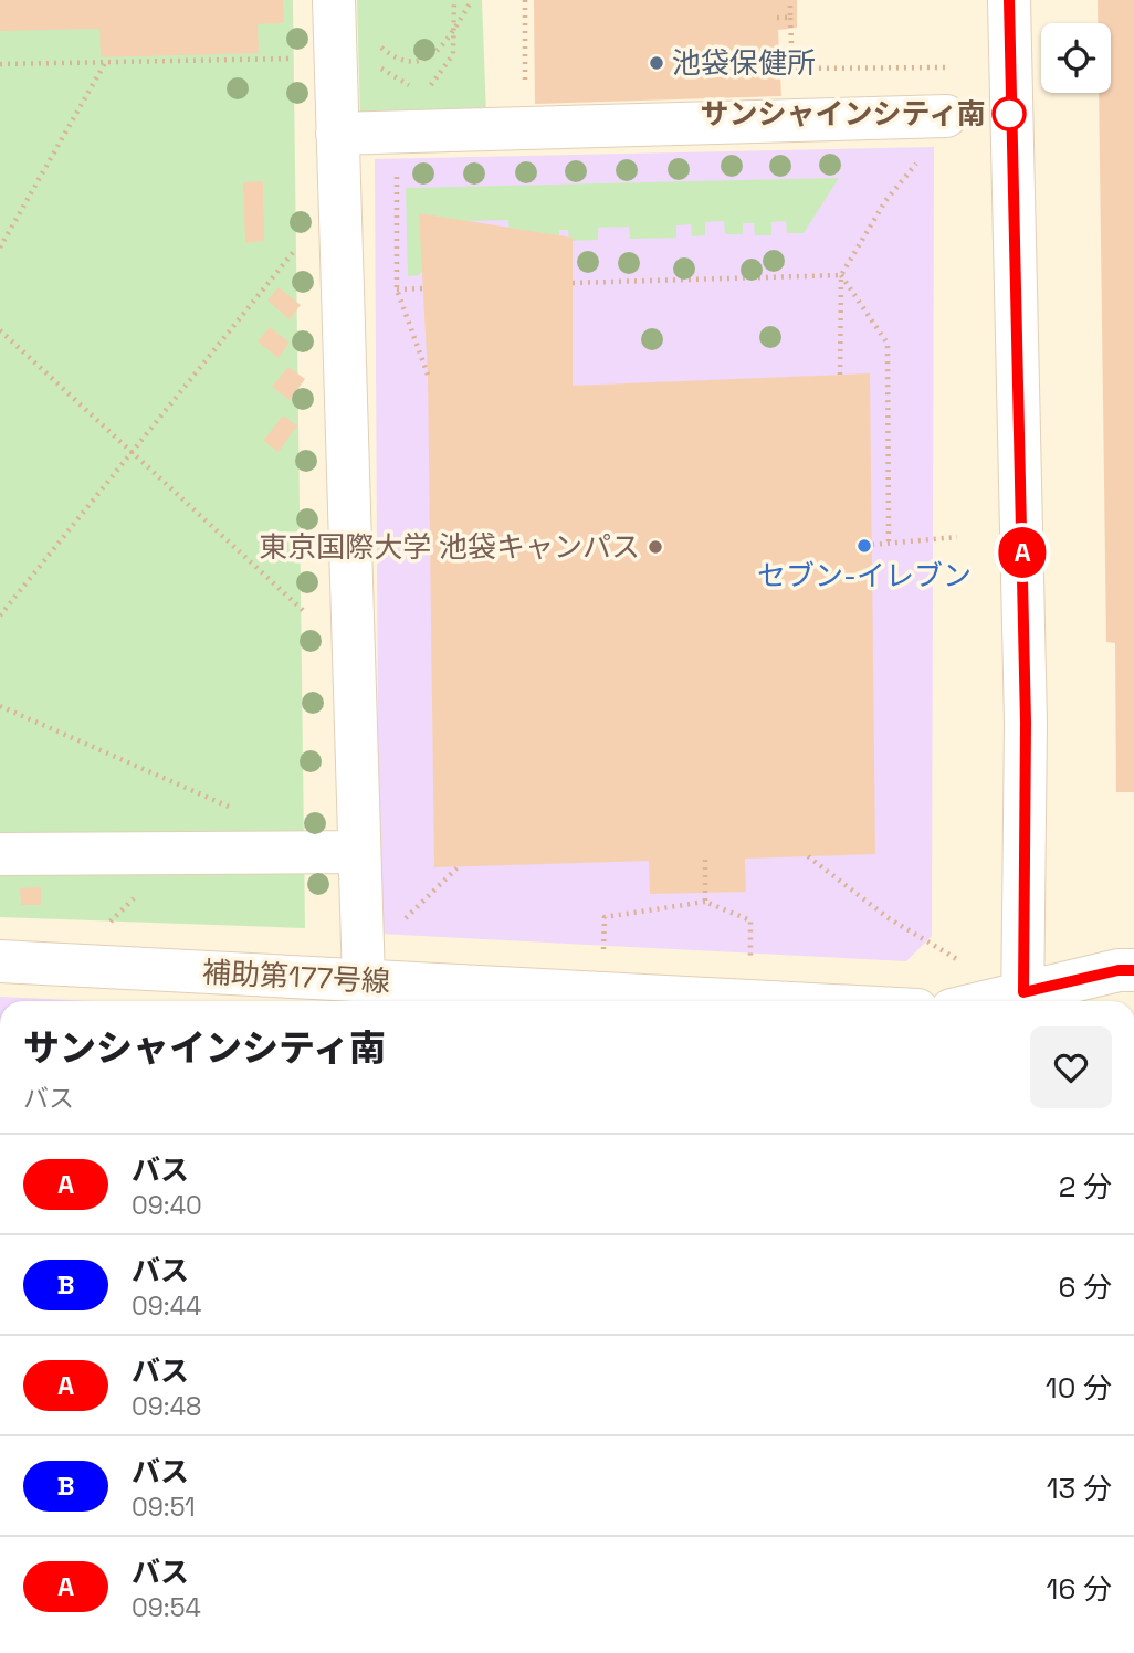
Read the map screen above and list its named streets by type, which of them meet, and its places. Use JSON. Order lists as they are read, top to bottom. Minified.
{"streets":{"street":["補助第177号線"]},"places":["池袋保健所","サンシャインシティ南","セブン-イレブン","東京国際大学 池袋キャンパス"],"lines":["bus line A"],"page":{"on_map":"A","heading":["サンシャインシティ南","バス"],"list":[{"mark":"A","name":"バス","note":"09:40","value":"2 分"},{"mark":"B","name":"バス","note":"09:44","value":"6 分"},{"mark":"A","name":"バス","note":"09:48","value":"10 分"},{"mark":"B","name":"バス","note":"09:51","value":"13 分"},{"mark":"A","name":"バス","note":"09:54","value":"16 分"}]}}
